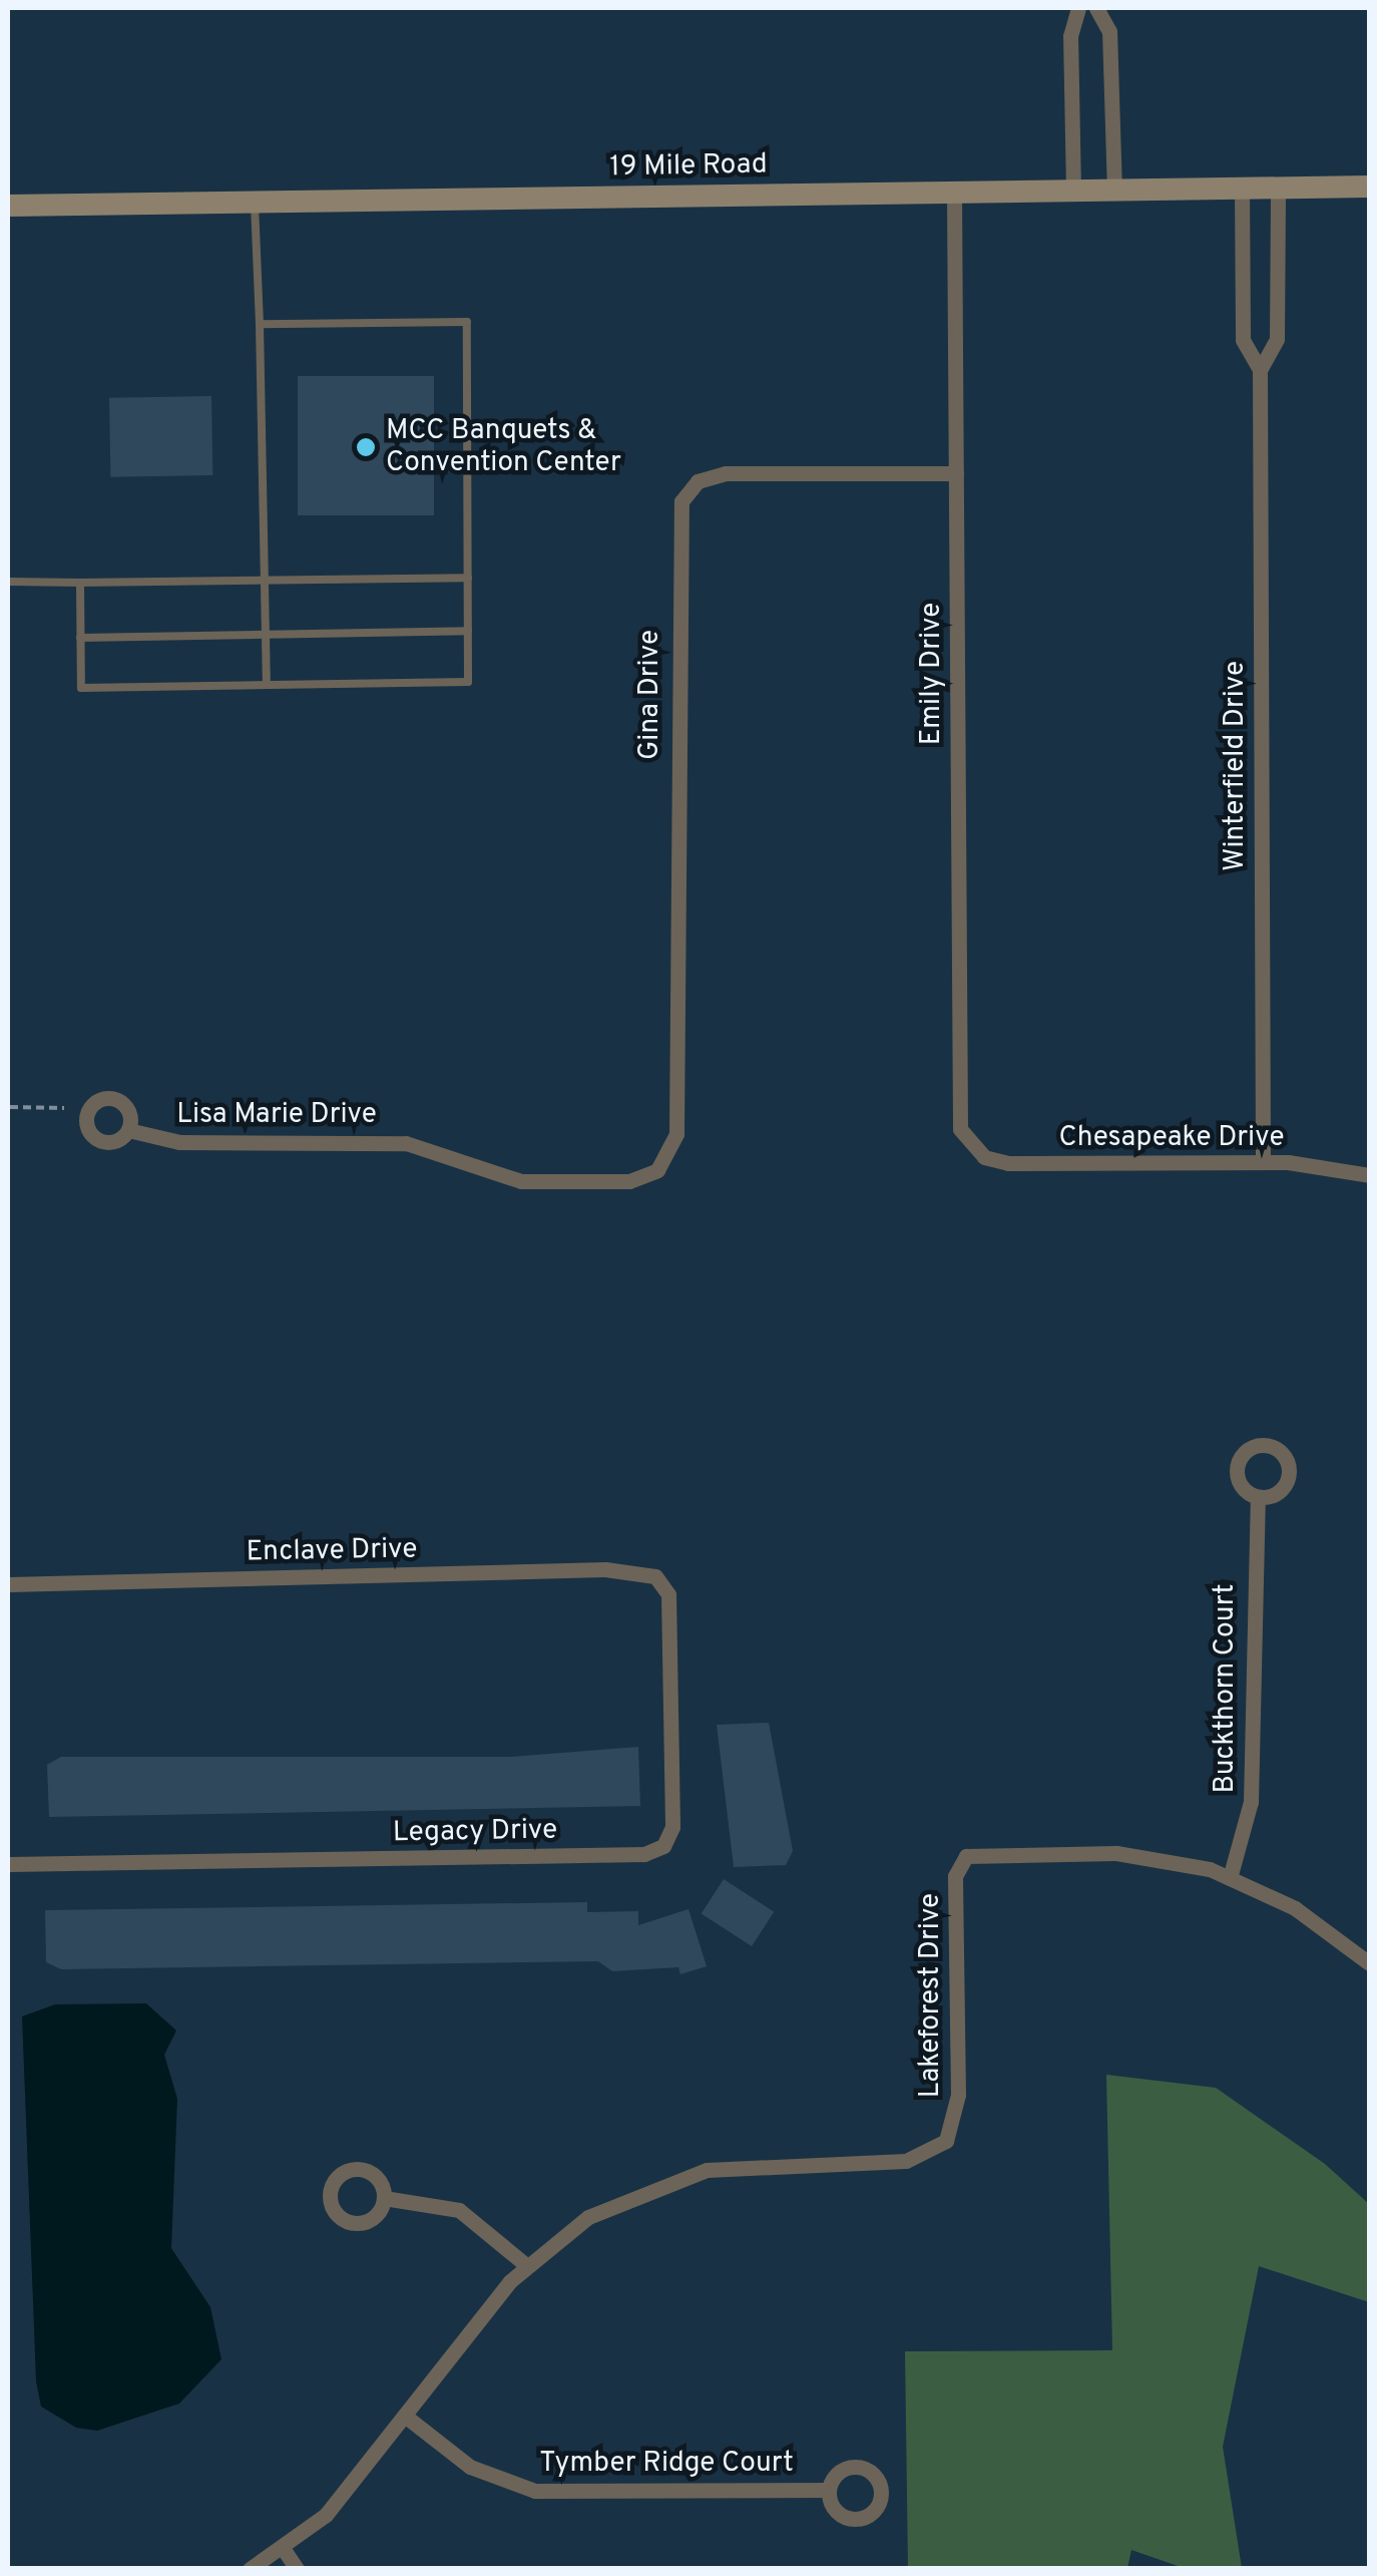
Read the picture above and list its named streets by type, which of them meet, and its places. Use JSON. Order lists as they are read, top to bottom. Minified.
{"streets":{"main road":["19 Mile Road"],"street":["Emily Drive","Gina Drive","Winterfield Drive","Lisa Marie Drive","Chesapeake Drive","Enclave Drive","Buckthorn Court","Legacy Drive","Lakeforest Drive","Tymber Ridge Court"]},"crossings":[["19 Mile Road","Emily Drive"],["19 Mile Road","Winterfield Drive"],["Emily Drive","Gina Drive"],["Emily Drive","Chesapeake Drive"],["Gina Drive","Lisa Marie Drive"],["Winterfield Drive","Chesapeake Drive"],["Enclave Drive","Legacy Drive"],["Buckthorn Court","Lakeforest Drive"],["Lakeforest Drive","Tymber Ridge Court"]],"places":["MCC Banquets & Convention Center"]}
